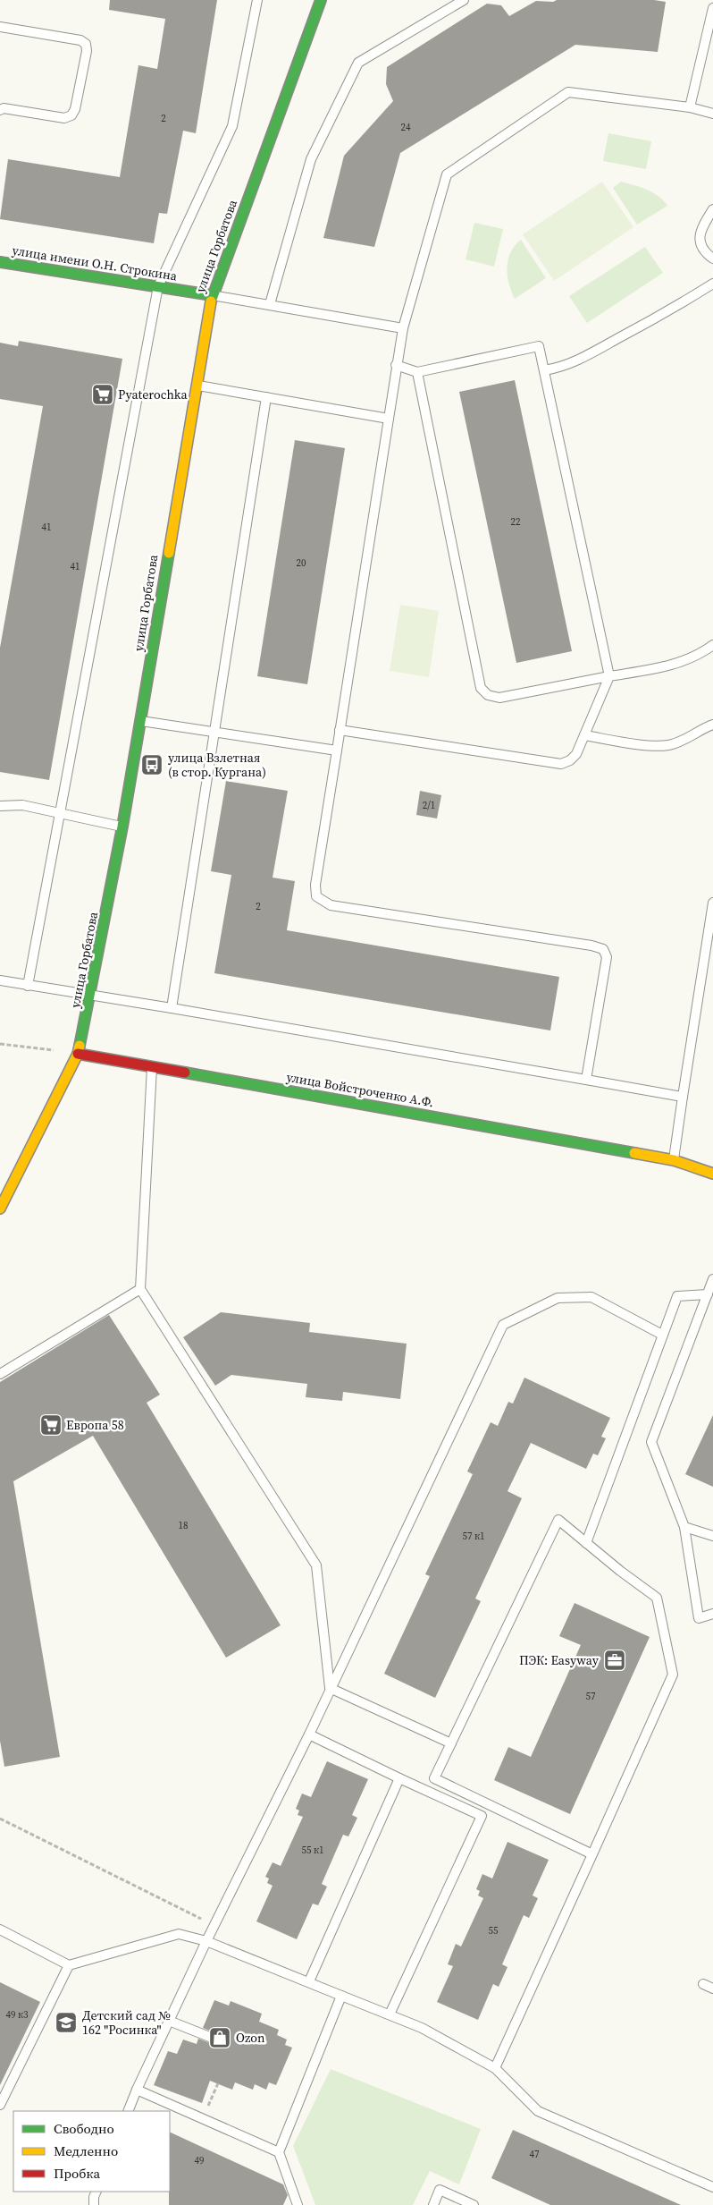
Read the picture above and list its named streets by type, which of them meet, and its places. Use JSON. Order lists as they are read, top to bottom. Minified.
{"streets":{"main road":["улица Горбатова","улица имени О.Н. Строкина","улица Войстроченко А.Ф."]},"crossings":[["улица Горбатова","улица имени О.Н. Строкина"],["улица Горбатова","улица Войстроченко А.Ф."]],"places":{"supermarket":["Pyaterochka","Европа 58"],"bus stop":["улица Взлетная (в стор. Кургана)"],"office":["ПЭК: Easyway"],"school or university":["Детский сад № 162 \"Росинка\""],"shop":["Ozon"]},"house_numbers":["2","24","22","41","20","41","2/1","2","18","57 к1","57","55 к1","55","49 к3","47","49"],"legend":["Свободно","Медленно","Пробка"]}
